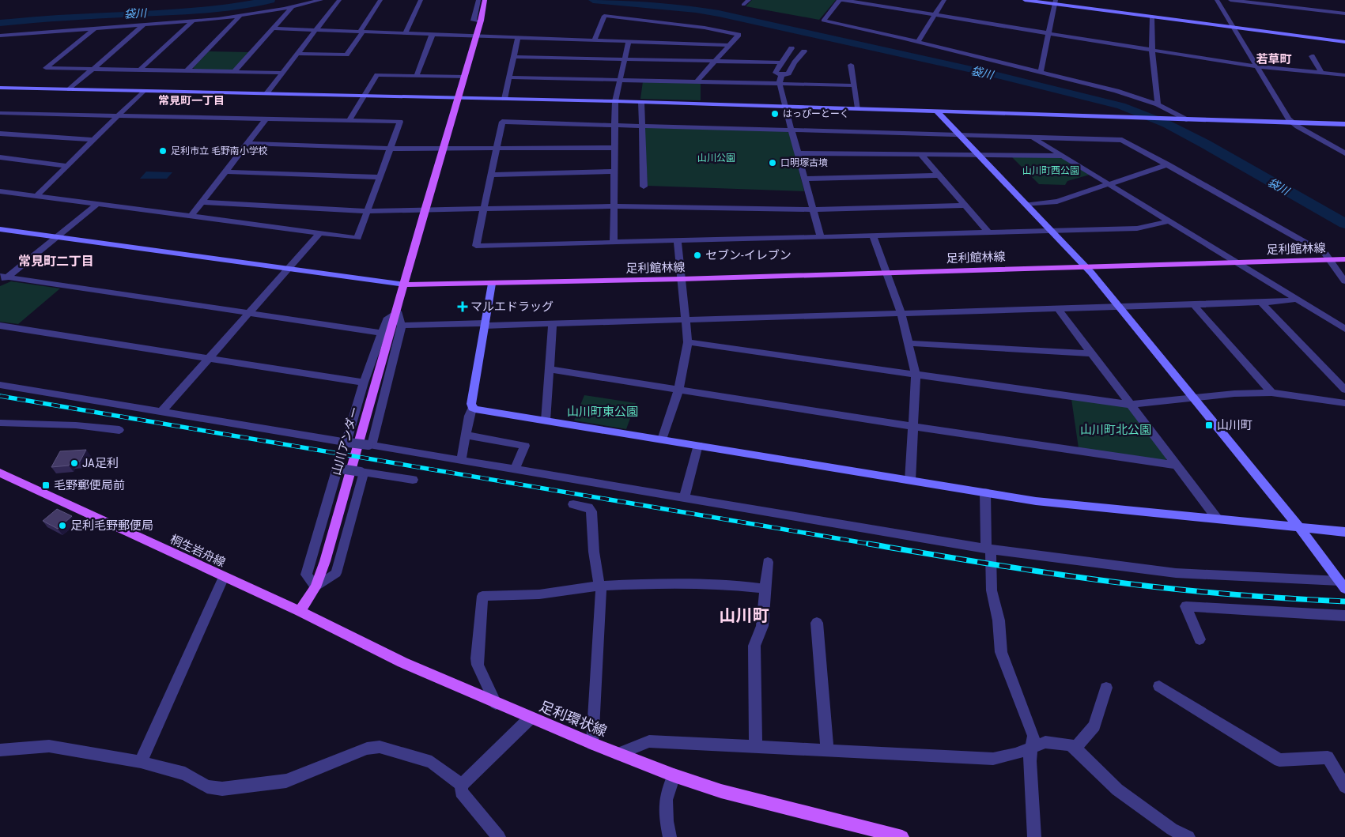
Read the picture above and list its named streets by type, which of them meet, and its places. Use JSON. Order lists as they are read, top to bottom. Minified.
{"streets":{"main road":["足利館林線","山川アンダー","桐生岩舟線","足利環状線"]},"crossings":[["桐生岩舟線","足利環状線"]],"districts":["若草町","常見町一丁目","常見町二丁目","山川町"],"water":["袋川"],"parks":["山川公園","山川町西公園","山川町東公園","山川町北公園"],"places":{"other":["はっぴーとーく","足利市立 毛野南小学校","口明塚古墳","セブン-イレブン","JA足利","足利毛野郵便局"],"health":["マルエドラッグ"],"transit":["山川町","毛野郵便局前"]}}
